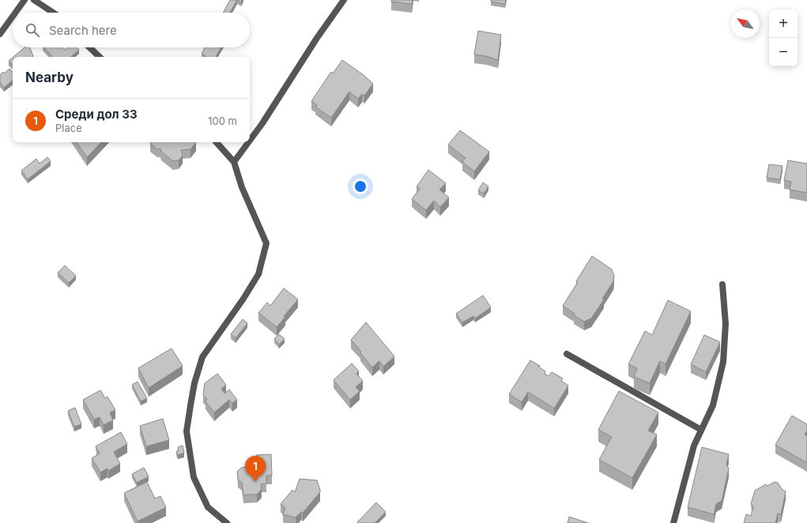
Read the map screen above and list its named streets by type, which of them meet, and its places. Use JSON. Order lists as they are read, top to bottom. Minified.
{"north":"top left","page":{"map_buttons":["+","−"],"search":"Search here","heading":"Nearby","list":[{"mark":"1","name":"Среди дол 33","note":"Place","value":"100 m"}],"pins":"1"}}
